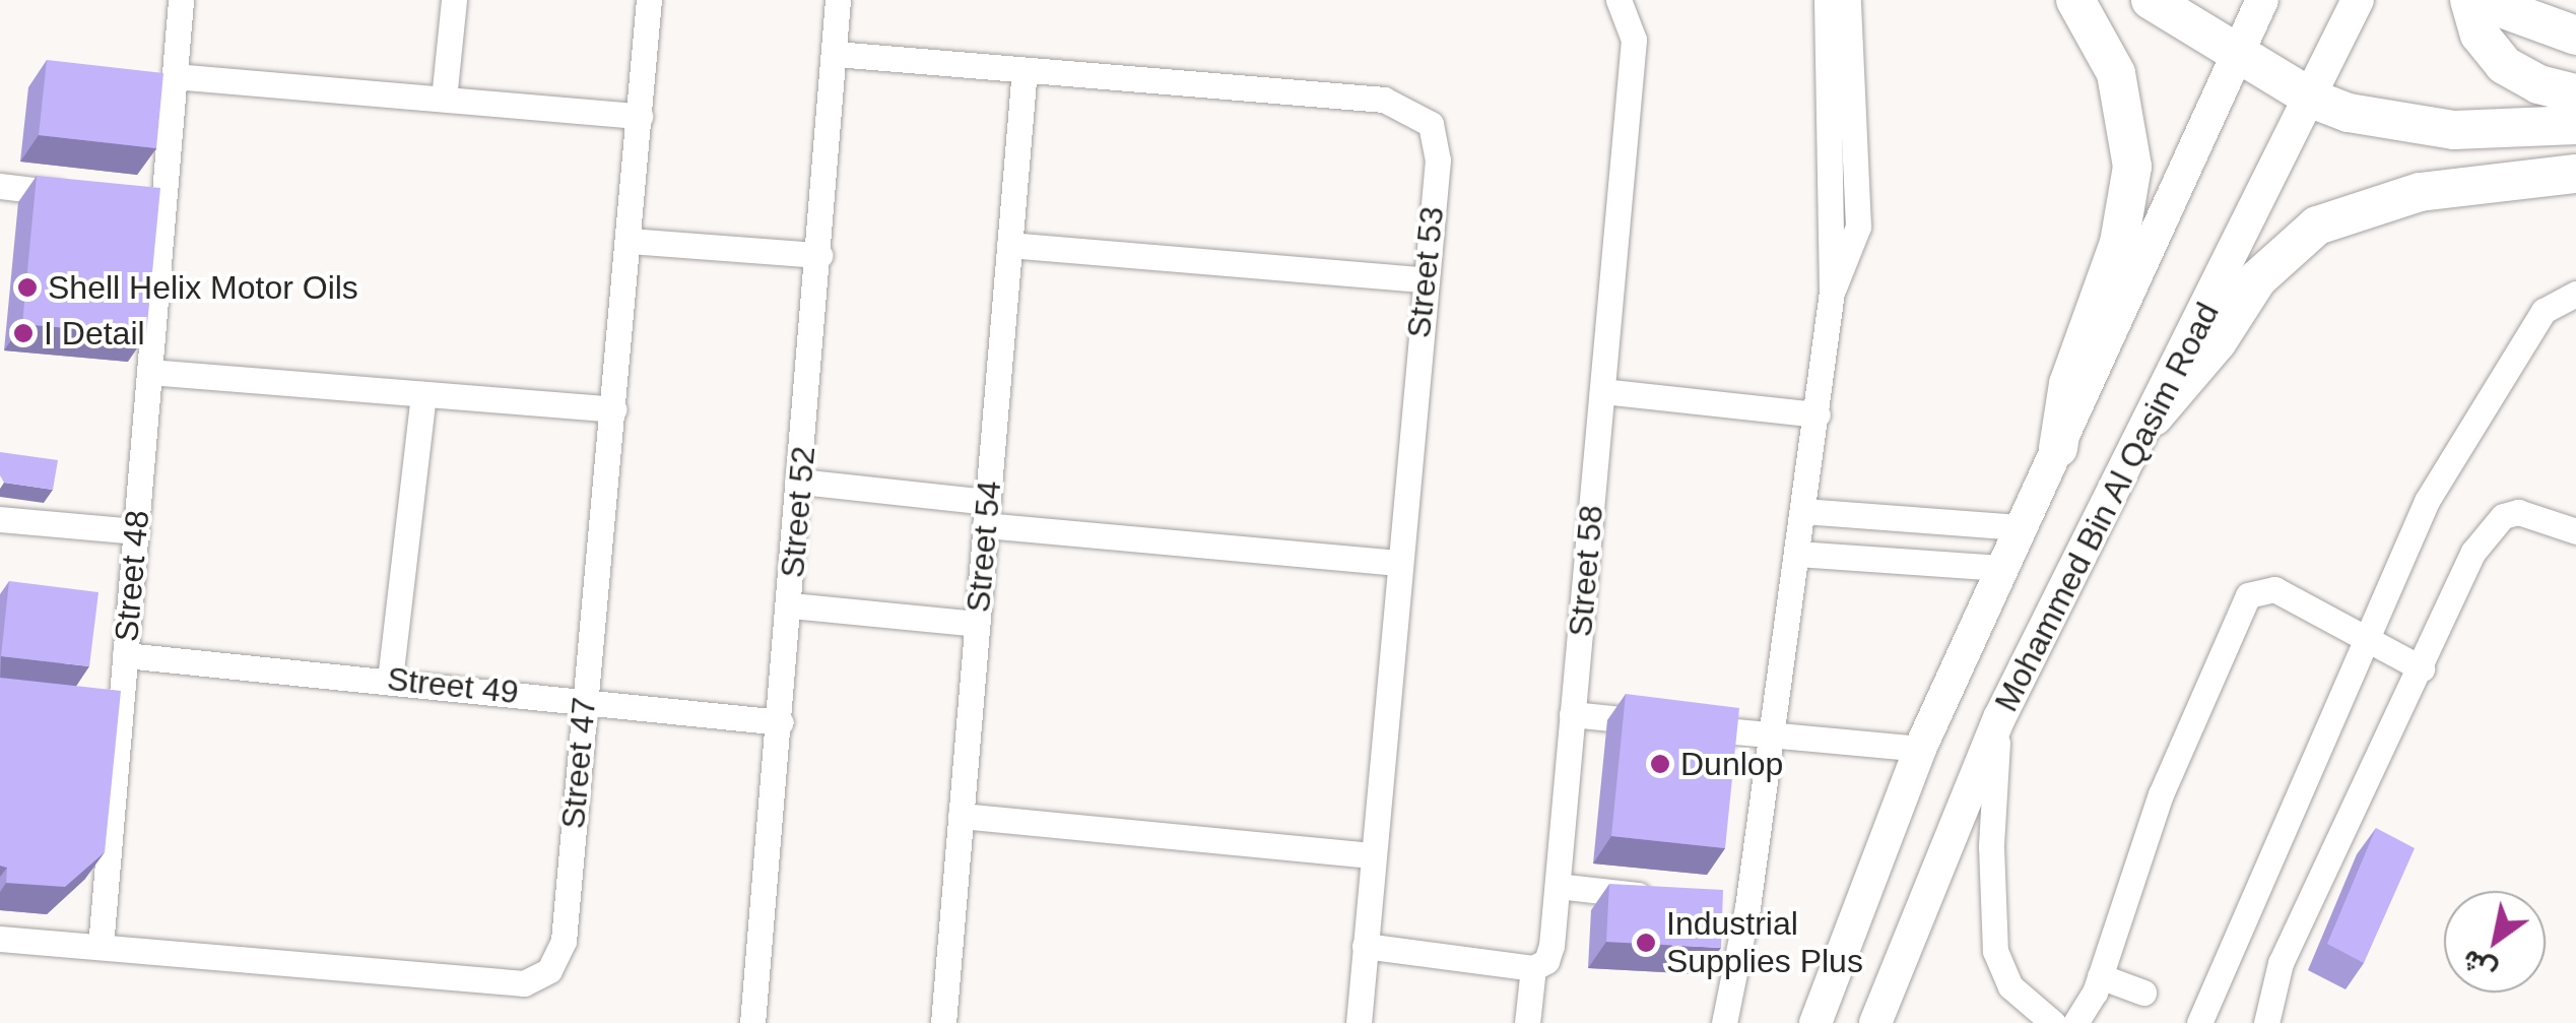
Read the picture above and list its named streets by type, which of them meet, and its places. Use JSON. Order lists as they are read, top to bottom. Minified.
{"streets":{"main road":["Mohammed Bin Al Qasim Road"],"street":["Street 53","Street 52","Street 54","Street 58","Street 48","Street 49","Street 47"]},"crossings":[["Street 53","Street 52"],["Street 53","Street 54"],["Street 52","Street 49"],["Street 48","Street 49"],["Street 48","Street 47"],["Street 49","Street 47"]],"places":["Shell Helix Motor Oils","I Detail","Dunlop","Industrial Supplies Plus"],"north":"bottom left"}
